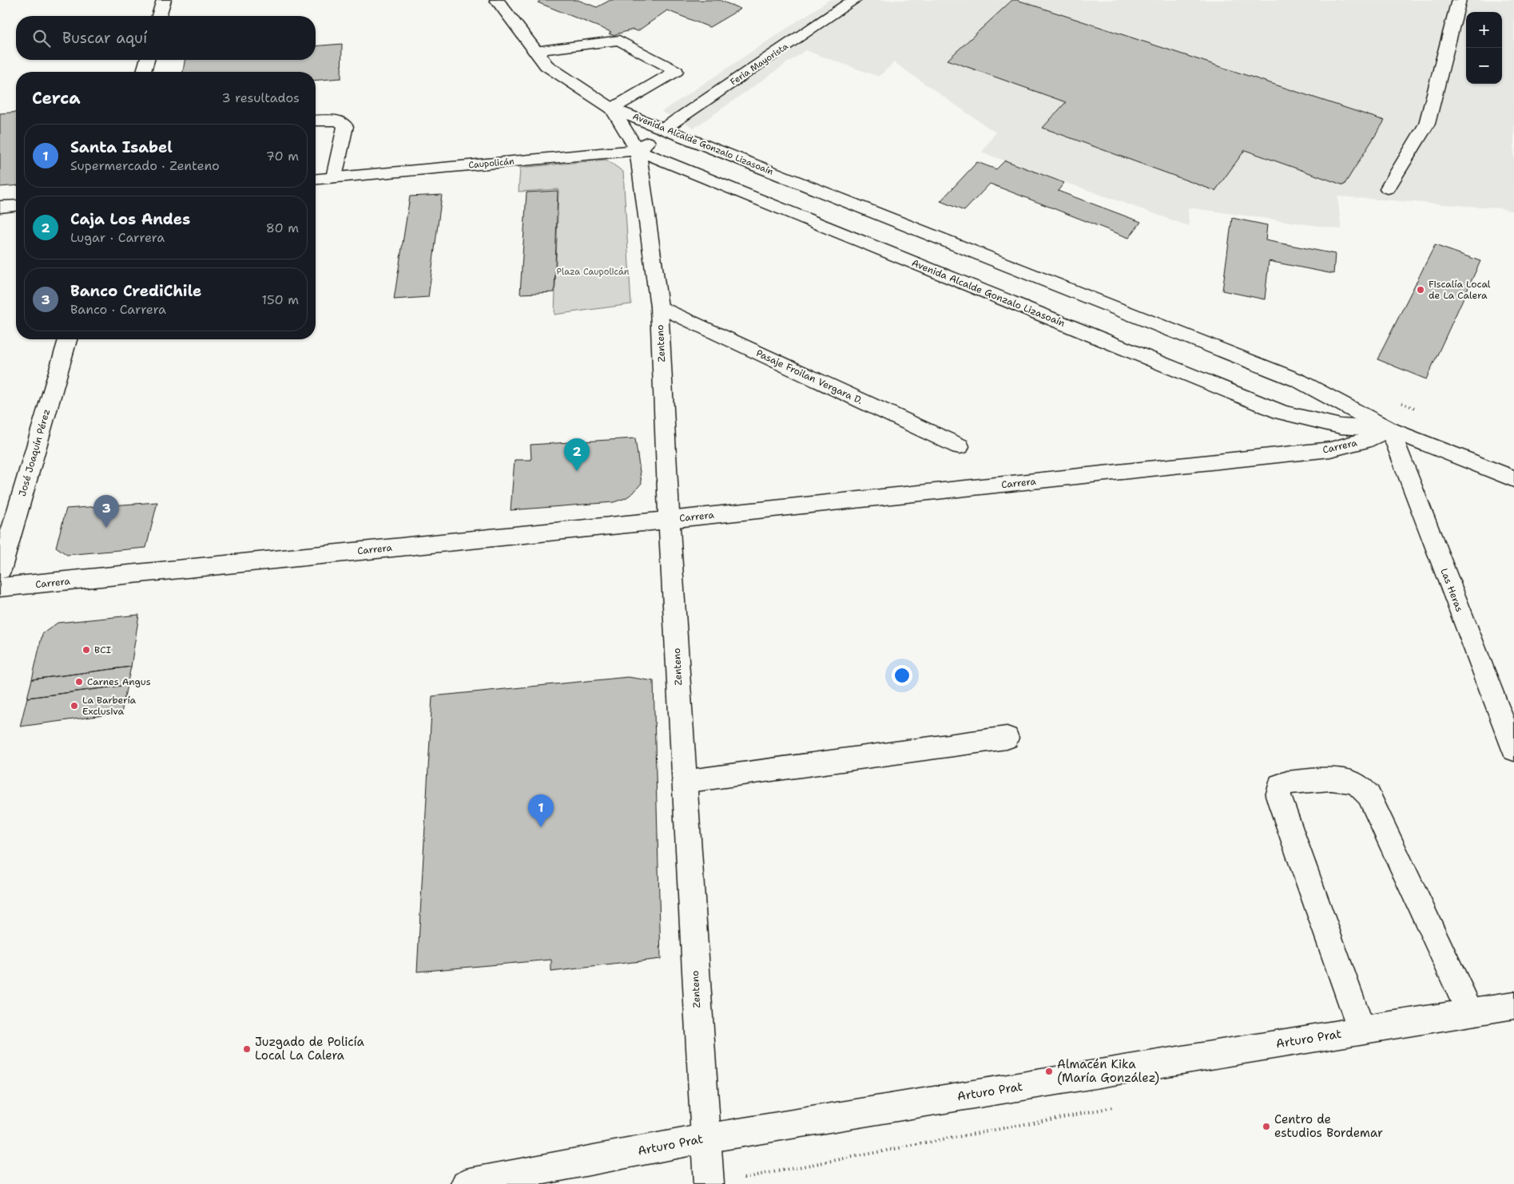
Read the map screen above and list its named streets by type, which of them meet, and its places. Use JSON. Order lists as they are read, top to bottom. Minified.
{"streets":{"main road":["Feria Mayorista","Avenida Alcalde Gonzalo Lizasoaín","Caupolicán","Zenteno","Pasaje Froilan Vergara D.","Carrera","José Joaquín Pérez","Las Heras","Arturo Prat"]},"crossings":[["Feria Mayorista","Avenida Alcalde Gonzalo Lizasoaín"],["Avenida Alcalde Gonzalo Lizasoaín","Caupolicán"],["Avenida Alcalde Gonzalo Lizasoaín","Zenteno"],["Avenida Alcalde Gonzalo Lizasoaín","Carrera"],["Avenida Alcalde Gonzalo Lizasoaín","Las Heras"],["Caupolicán","Zenteno"],["Zenteno","Pasaje Froilan Vergara D."],["Zenteno","Carrera"],["Zenteno","Arturo Prat"],["Carrera","Las Heras"]],"parks":["Plaza Caupolicán"],"places":["Fiscalía Local de La Calera","BCI","Carnes Angus","La Barbería Exclusiva","Juzgado de Policía Local La Calera","Almacén Kika (María González)","Centro de estudios Bordemar"],"page":{"map_buttons":["+","−"],"search":"Buscar aquí","heading":["Cerca","3 resultados"],"list":[{"mark":"1","name":"Santa Isabel","note":"Supermercado · Zenteno","value":"70 m"},{"mark":"2","name":"Caja Los Andes","note":"Lugar · Carrera","value":"80 m"},{"mark":"3","name":"Banco CrediChile","note":"Banco · Carrera","value":"150 m"}],"pins":["2","3","1"]}}
